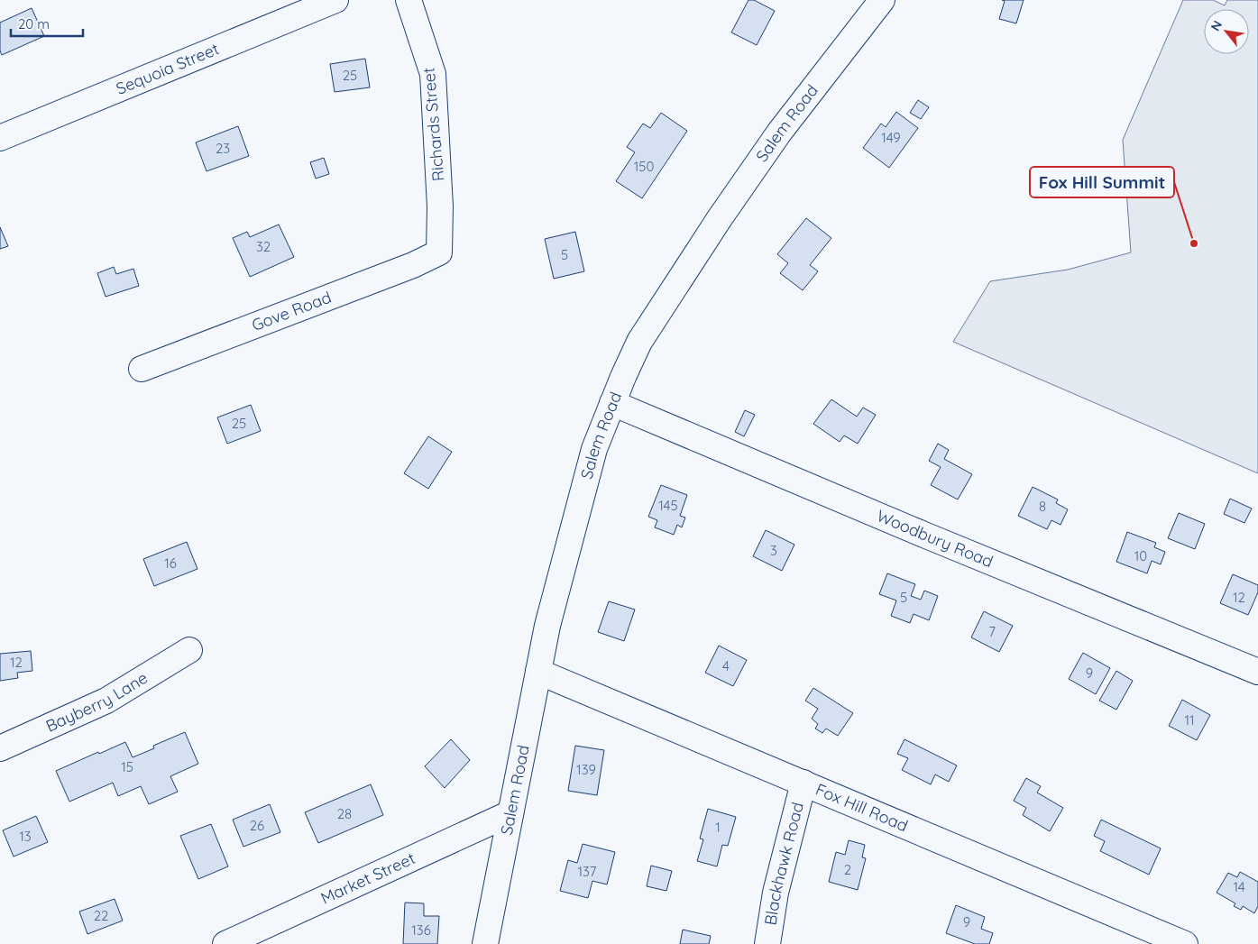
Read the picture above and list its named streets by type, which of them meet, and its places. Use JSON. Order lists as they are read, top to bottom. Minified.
{"streets":{"street":["Sequoia Street","Richards Street","Salem Road","Gove Road","Woodbury Road","Bayberry Lane","Fox Hill Road","Blackhawk Road","Market Street"]},"crossings":[["Richards Street","Gove Road"],["Salem Road","Woodbury Road"],["Salem Road","Fox Hill Road"],["Salem Road","Market Street"],["Fox Hill Road","Blackhawk Road"]],"places":["Fox Hill Summit"],"house_numbers":["25","149","23","150","32","5","25","145","8","3","10","16","5","12","7","12","4","9","11","15","139","28","26","1","13","2","137","14","22","9","136"],"scale_bar":"20 m","north":"top left"}
